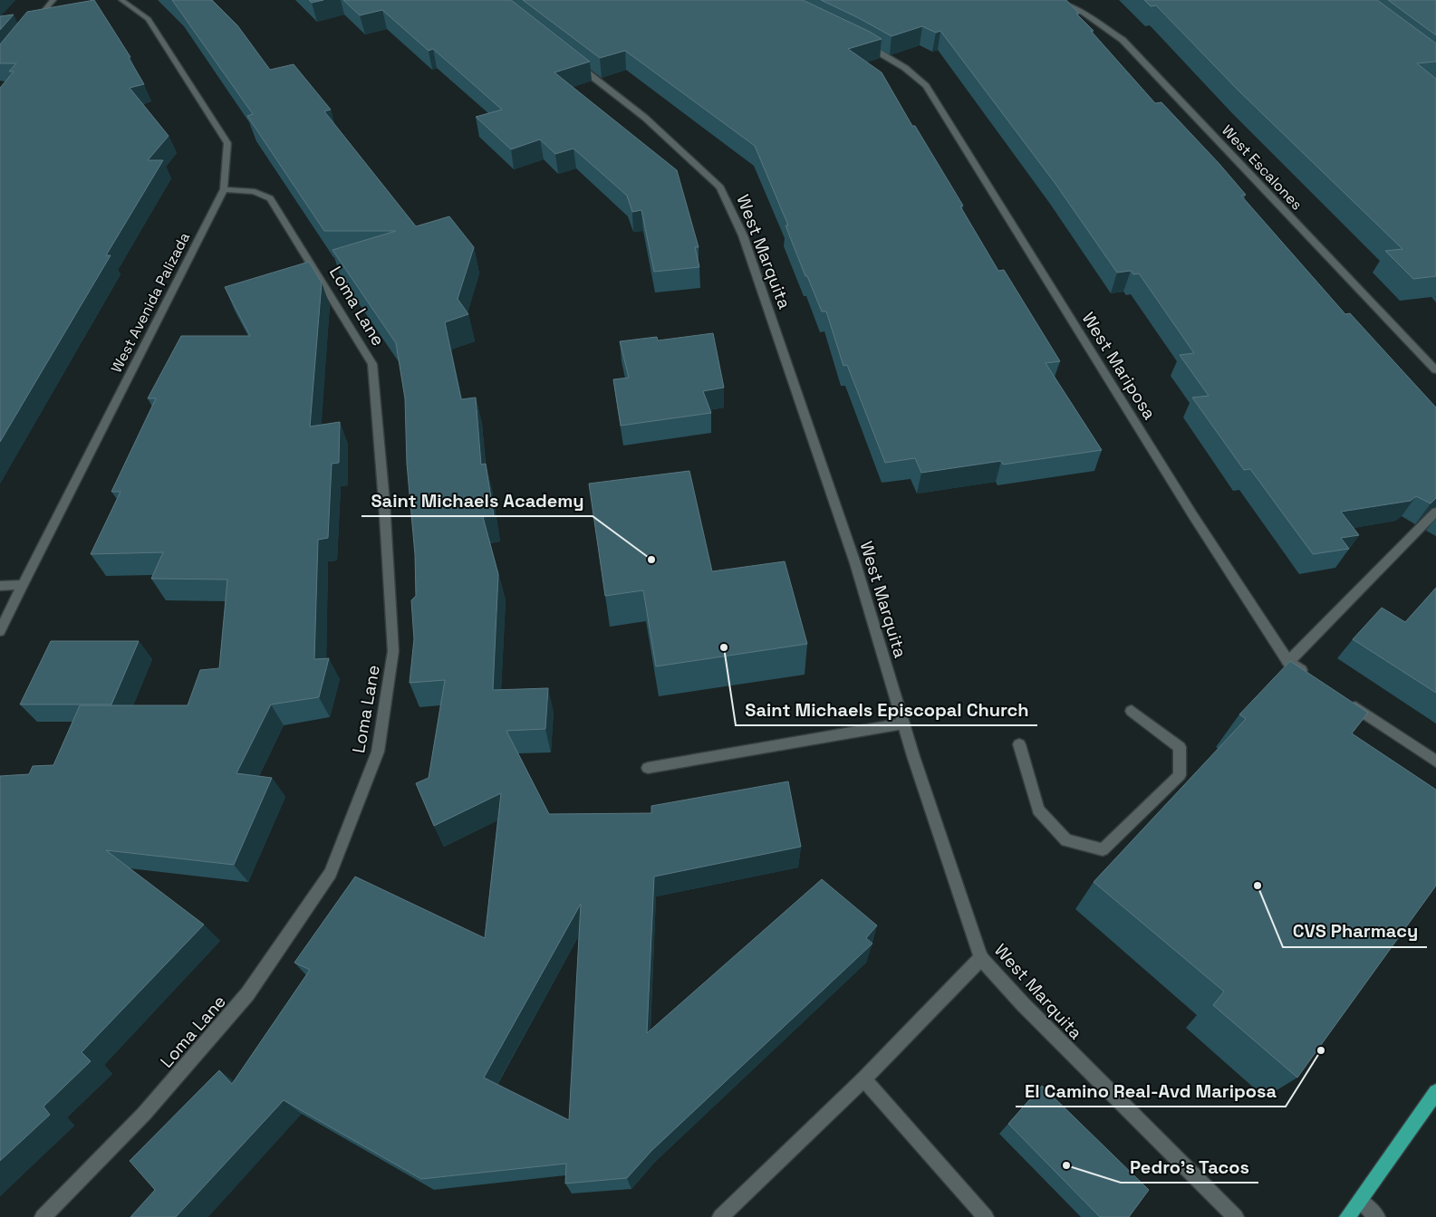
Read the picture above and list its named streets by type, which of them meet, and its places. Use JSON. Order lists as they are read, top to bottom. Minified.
{"streets":{"street":["West Escalones","West Marquita","West Avenida Palizada","Loma Lane","West Mariposa"]},"crossings":[["West Avenida Palizada","Loma Lane"]],"places":["Saint Michaels Academy","Saint Michaels Episcopal Church","CVS Pharmacy","El Camino Real-Avd Mariposa","Pedro's Tacos"]}
